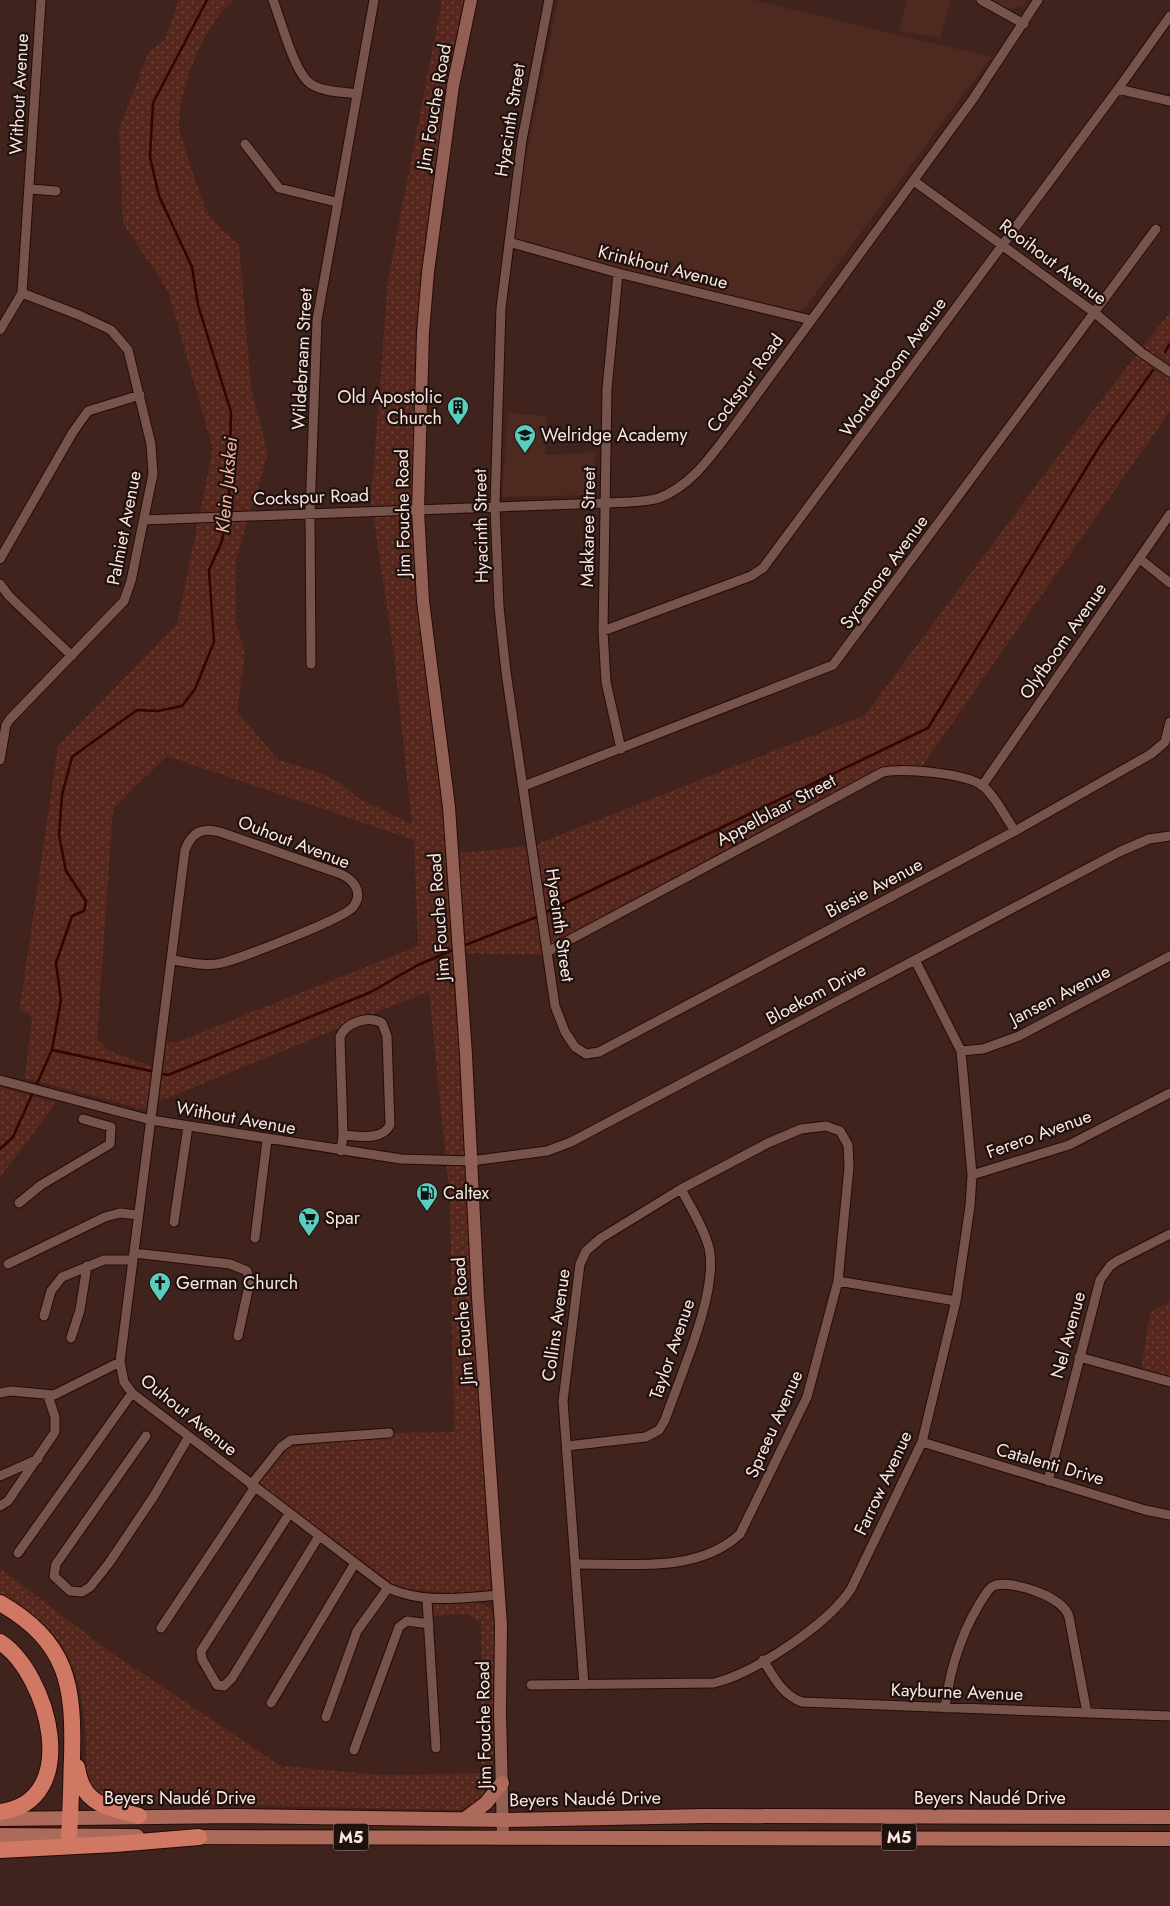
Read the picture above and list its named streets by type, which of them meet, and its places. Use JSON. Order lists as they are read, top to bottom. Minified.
{"streets":{"main road":["Beyers Naudé Drive","M5"],"street":["Without Avenue","Jim Fouche Road","Hyacinth Street","Rooihout Avenue","Krinkhout Avenue","Wildebraam Street","Wonderboom Avenue","Cockspur Road","Makkaree Street","Palmiet Avenue","Sycamore Avenue","Olyfboom Avenue","Appelblaar Street","Ouhout Avenue","Biesie Avenue","Bloekom Drive","Jansen Avenue","Ferero Avenue","Collins Avenue","Nel Avenue","Taylor Avenue","Spreeu Avenue","Catalenti Drive","Farrow Avenue","Kayburne Avenue"]},"crossings":[["Without Avenue","Jim Fouche Road"],["Without Avenue","Palmiet Avenue"],["Without Avenue","Ouhout Avenue"],["Without Avenue","Bloekom Drive"],["Jim Fouche Road","Cockspur Road"],["Jim Fouche Road","Ouhout Avenue"],["Jim Fouche Road","Bloekom Drive"],["Jim Fouche Road","Beyers Naudé Drive"],["Hyacinth Street","Krinkhout Avenue"],["Hyacinth Street","Cockspur Road"],["Hyacinth Street","Sycamore Avenue"],["Hyacinth Street","Appelblaar Street"],["Hyacinth Street","Biesie Avenue"],["Rooihout Avenue","Wonderboom Avenue"],["Rooihout Avenue","Cockspur Road"],["Rooihout Avenue","Sycamore Avenue"],["Krinkhout Avenue","Cockspur Road"],["Krinkhout Avenue","Makkaree Street"],["Wildebraam Street","Cockspur Road"],["Wonderboom Avenue","Makkaree Street"],["Cockspur Road","Makkaree Street"],["Cockspur Road","Palmiet Avenue"],["Makkaree Street","Sycamore Avenue"],["Olyfboom Avenue","Appelblaar Street"],["Bloekom Drive","Farrow Avenue"],["Jansen Avenue","Farrow Avenue"],["Ferero Avenue","Farrow Avenue"],["Collins Avenue","Taylor Avenue"],["Collins Avenue","Spreeu Avenue"],["Collins Avenue","Farrow Avenue"],["Nel Avenue","Catalenti Drive"],["Catalenti Drive","Farrow Avenue"],["Farrow Avenue","Kayburne Avenue"]],"water":["Klein Jukskei"],"places":{"building":["Old Apostolic Church"],"school or university":["Welridge Academy"],"fuel station":["Caltex"],"supermarket":["Spar"],"church":["German Church"]}}
